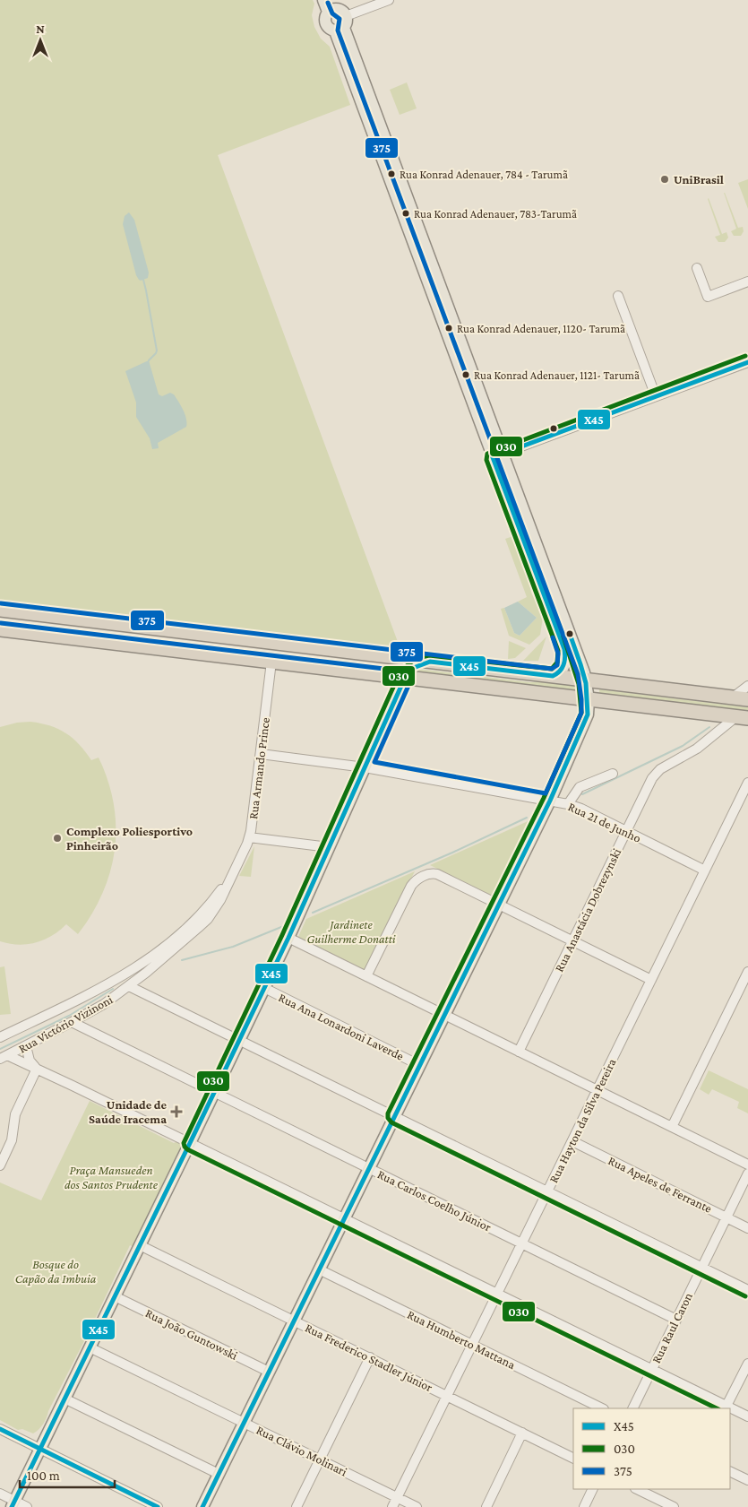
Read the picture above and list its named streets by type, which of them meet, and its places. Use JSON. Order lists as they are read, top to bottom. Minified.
{"streets":{"street":["Rua Armando Prince","Rua 21 de Junho","Rua Anastácia Dobrezynski","Rua Victório Vizinoni","Rua Ana Lonardoni Laverde","Rua Hayton da Silva Pereira","Rua Apeles de Ferrante","Rua Carlos Coelho Júnior","Rua Raul Caron","Rua João Guntowski","Rua Humberto Mattana","Rua Frederico Stadler Júnior","Rua Clávio Molinari"]},"crossings":[["Rua Armando Prince","Rua 21 de Junho"],["Rua Armando Prince","Rua Victório Vizinoni"],["Rua 21 de Junho","Rua Anastácia Dobrezynski"],["Rua 21 de Junho","Rua Hayton da Silva Pereira"],["Rua Victório Vizinoni","Rua Carlos Coelho Júnior"],["Rua Hayton da Silva Pereira","Rua Apeles de Ferrante"],["Rua Hayton da Silva Pereira","Rua Carlos Coelho Júnior"],["Rua Hayton da Silva Pereira","Rua Humberto Mattana"],["Rua Hayton da Silva Pereira","Rua Frederico Stadler Júnior"],["Rua Hayton da Silva Pereira","Rua Clávio Molinari"],["Rua Apeles de Ferrante","Rua Raul Caron"],["Rua Carlos Coelho Júnior","Rua Raul Caron"]],"parks":["Jardinete Guilherme Donatti","Praça Mansueden dos Santos Prudente","Bosque do Capão da Imbuia"],"places":{"other":["Rua Konrad Adenauer, 784 - Tarumã","UniBrasil","Rua Konrad Adenauer, 783-Tarumã","Rua Konrad Adenauer, 1120- Tarumã","Rua Konrad Adenauer, 1121- Tarumã","Complexo Poliesportivo Pinheirão"],"health":["Unidade de Saúde Iracema"]},"lines":["transit line 375","transit line 030","transit line X45"],"legend":["X45","030","375"],"scale_bar":"100 m","north":"top"}
